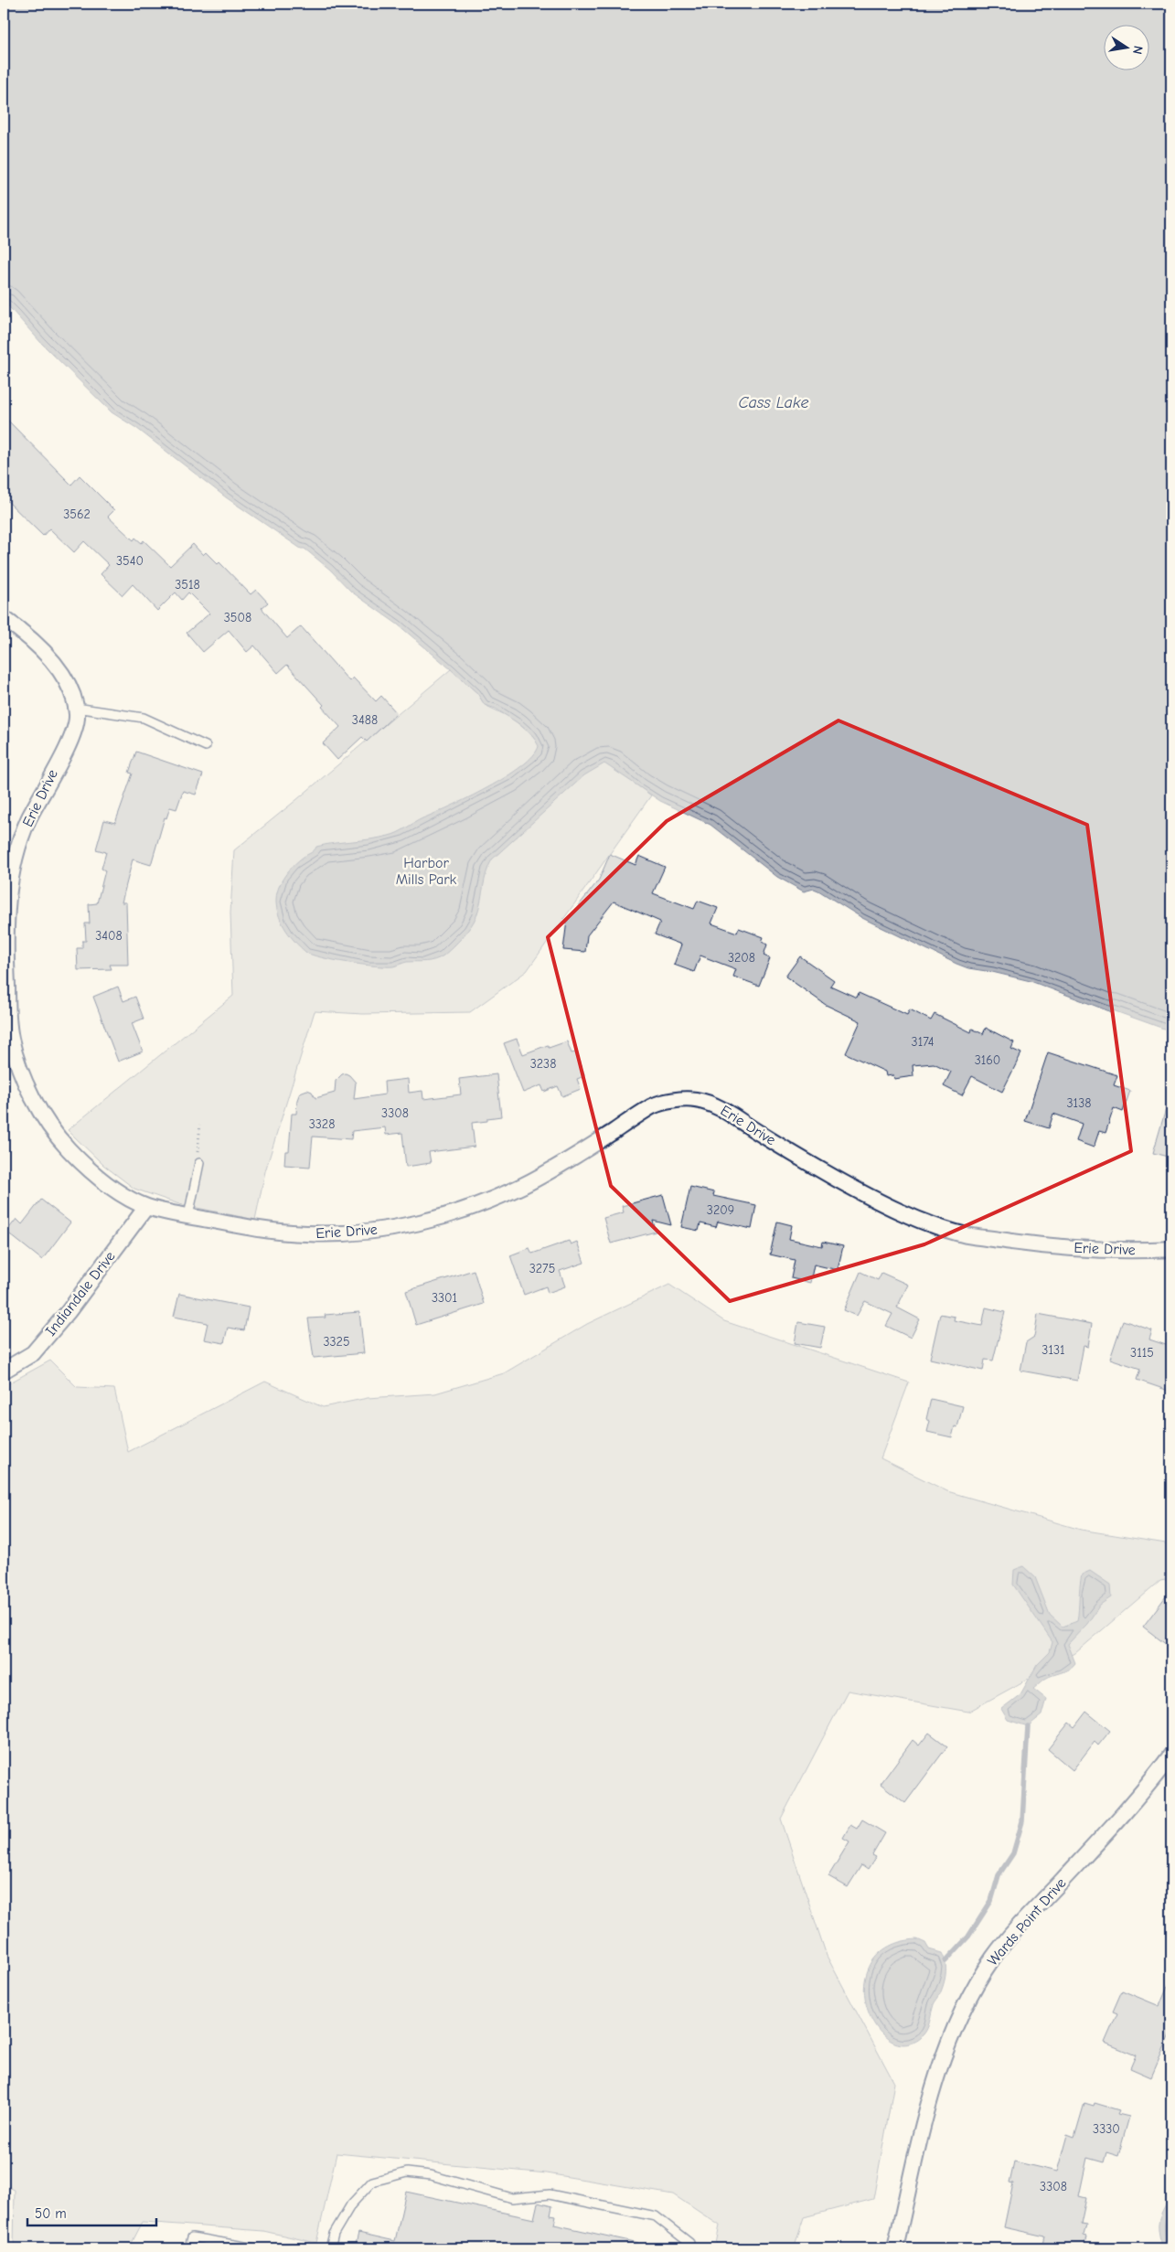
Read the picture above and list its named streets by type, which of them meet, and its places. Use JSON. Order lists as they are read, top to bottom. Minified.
{"streets":{"street":["Erie Drive","Indiandale Drive","Wards Point Drive"]},"crossings":[["Erie Drive","Indiandale Drive"]],"water":["Cass Lake"],"parks":["Harbor Mills Park"],"house_numbers":["3562","3540","3518","3508","3488","3408","3208","3174","3160","3238","3138","3308","3328","3209","3275","3301","3325","3131","3115","3330","3308"],"scale_bar":"50 m","north":"right"}
